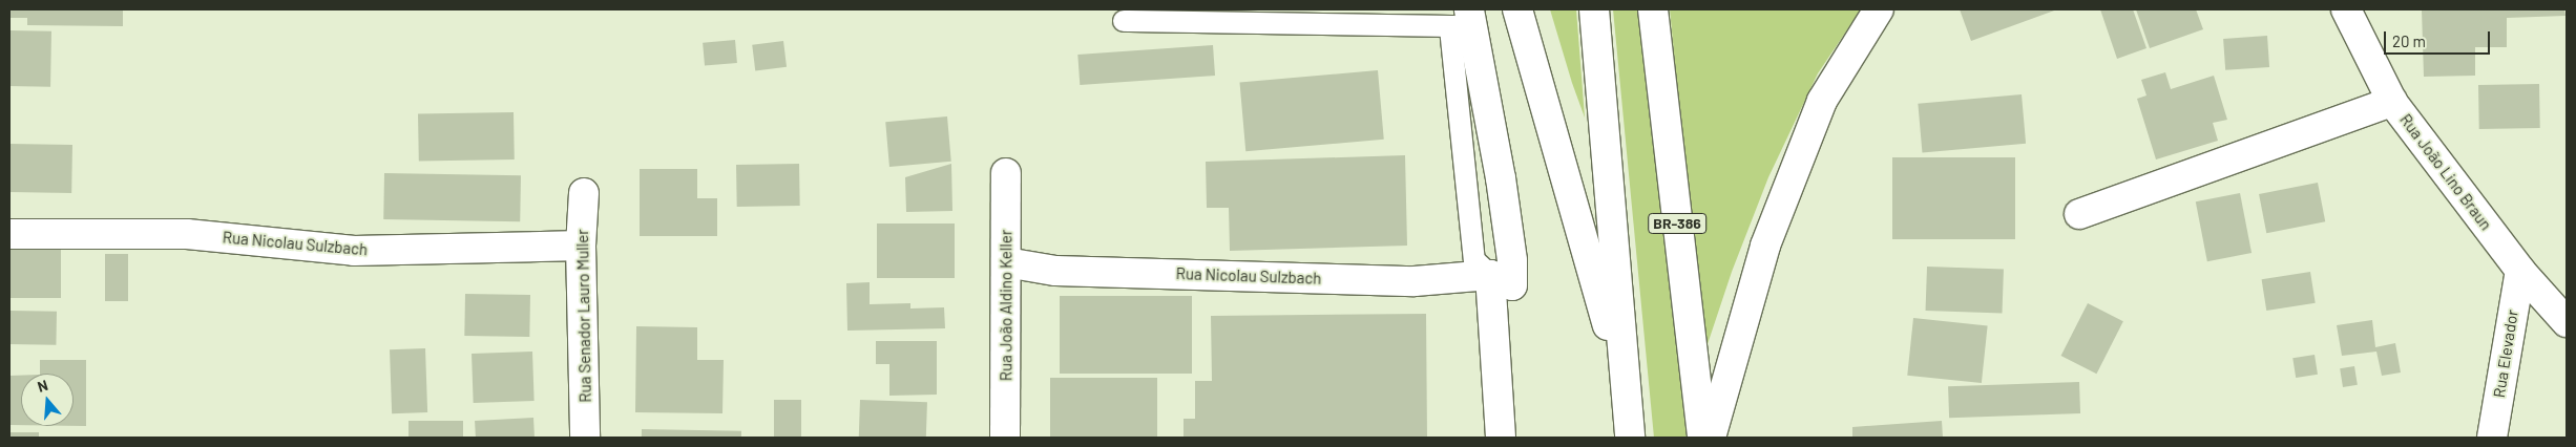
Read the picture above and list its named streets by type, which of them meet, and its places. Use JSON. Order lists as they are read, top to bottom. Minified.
{"streets":{"main road":["Rua João Lino Braun","BR-386","Rua Nicolau Sulzbach","Rua João Aldino Keller","Rua Senador Lauro Muller","Rua Elevador"]},"crossings":[["Rua João Lino Braun","Rua Elevador"],["Rua Nicolau Sulzbach","Rua João Aldino Keller"],["Rua Nicolau Sulzbach","Rua Senador Lauro Muller"]],"scale_bar":"20 m","north":"top"}
